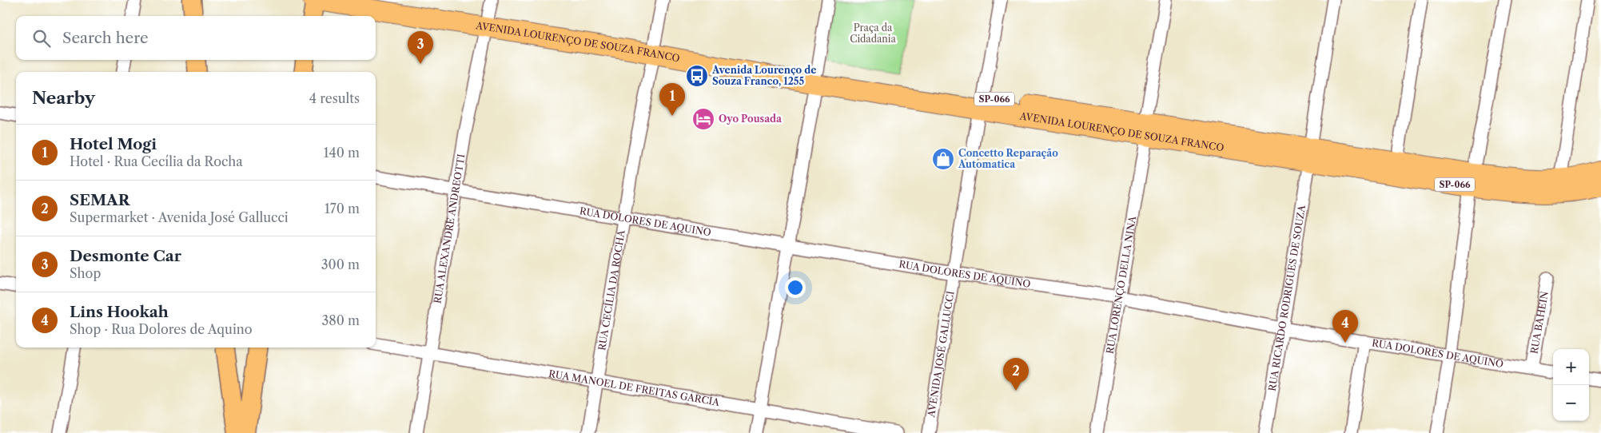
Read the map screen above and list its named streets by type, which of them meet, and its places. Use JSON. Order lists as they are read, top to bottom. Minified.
{"streets":{"highway":["AVENIDA LOURENÇO DE SOUZA FRANCO","SP-066"],"street":["RUA DOLORES DE AQUINO","RUA ALEXANDRE ANDREOTTI","RUA LORENÇO DELLA NINA","RUA CECÍLIA DA ROCHA","RUA RICARDO RODRIGUES DE SOUZA","RUA BAHEIN","AVENIDA JOSÉ GALLUCCI","RUA MANOEL DE FREITAS GARCIA"]},"crossings":[["AVENIDA LOURENÇO DE SOUZA FRANCO","RUA ALEXANDRE ANDREOTTI"],["AVENIDA LOURENÇO DE SOUZA FRANCO","RUA LORENÇO DELLA NINA"],["AVENIDA LOURENÇO DE SOUZA FRANCO","RUA CECÍLIA DA ROCHA"],["AVENIDA LOURENÇO DE SOUZA FRANCO","RUA RICARDO RODRIGUES DE SOUZA"],["AVENIDA LOURENÇO DE SOUZA FRANCO","AVENIDA JOSÉ GALLUCCI"],["RUA DOLORES DE AQUINO","RUA ALEXANDRE ANDREOTTI"],["RUA DOLORES DE AQUINO","RUA LORENÇO DELLA NINA"],["RUA DOLORES DE AQUINO","RUA CECÍLIA DA ROCHA"],["RUA DOLORES DE AQUINO","RUA RICARDO RODRIGUES DE SOUZA"],["RUA DOLORES DE AQUINO","RUA BAHEIN"],["RUA DOLORES DE AQUINO","AVENIDA JOSÉ GALLUCCI"],["RUA ALEXANDRE ANDREOTTI","RUA MANOEL DE FREITAS GARCIA"],["RUA CECÍLIA DA ROCHA","RUA MANOEL DE FREITAS GARCIA"]],"parks":["Praça da Cidadania"],"places":{"bus stop":["Avenida Lourenço de Souza Franco, 1255"],"hotel":["Oyo Pousada"],"shop":["Concetto Reparação Automatica"]},"page":{"search":"Search here","pins":["3","1","4","2"],"heading":["Nearby","4 results"],"list":[{"mark":"1","name":"Hotel Mogi","note":"Hotel · Rua Cecília da Rocha","value":"140 m"},{"mark":"2","name":"SEMAR","note":"Supermarket · Avenida José Gallucci","value":"170 m"},{"mark":"3","name":"Desmonte Car","note":"Shop","value":"300 m"},{"mark":"4","name":"Lins Hookah","note":"Shop · Rua Dolores de Aquino","value":"380 m"}],"map_buttons":["+","−"]}}
